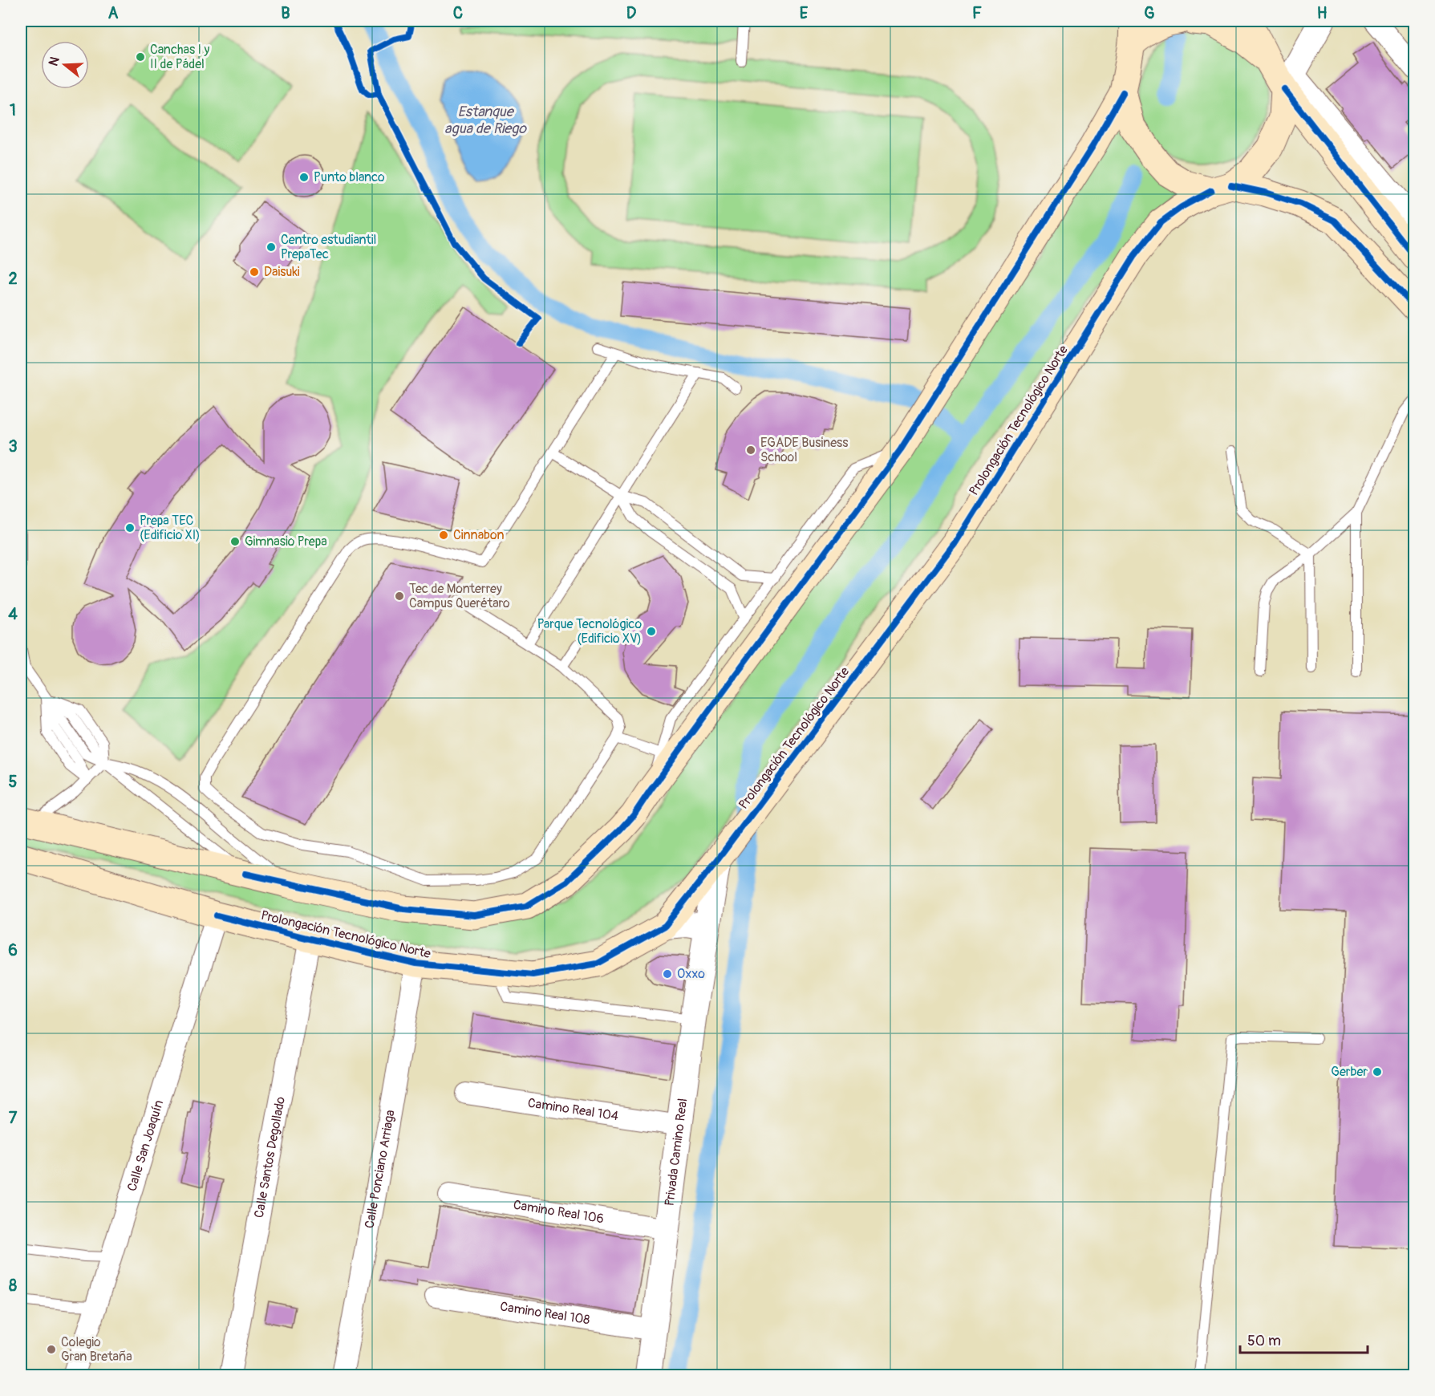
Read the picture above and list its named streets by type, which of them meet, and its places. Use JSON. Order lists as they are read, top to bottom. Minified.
{"streets":{"main road":["Prolongación Tecnológico Norte"],"street":["Camino Real 104","Calle San Joaquín","Privada Camino Real","Calle Santos Degollado","Calle Ponciano Arriaga","Camino Real 106","Camino Real 108"]},"crossings":[["Prolongación Tecnológico Norte","Calle San Joaquín"],["Prolongación Tecnológico Norte","Privada Camino Real"],["Prolongación Tecnológico Norte","Calle Santos Degollado"],["Prolongación Tecnológico Norte","Calle Ponciano Arriaga"],["Camino Real 104","Privada Camino Real"],["Privada Camino Real","Camino Real 106"],["Privada Camino Real","Camino Real 108"]],"water":["Estanque agua de Riego"],"places":["Canchas I y II de Pádel","Punto blanco","Centro estudiantil PrepaTec","Daisuki","EGADE Business School","Prepa TEC (Edificio XI)","Cinnabon","Gimnasio Prepa","Tec de Monterrey Campus Querétaro","Parque Tecnológico (Edificio XV)","Oxxo","Gerber","Colegio Gran Bretaña"],"scale_bar":"50 m","north":"left","grid":{"columns":["A","B","C","D","E","F","G","H"],"rows":["1","2","3","4","5","6","7","8"]}}
